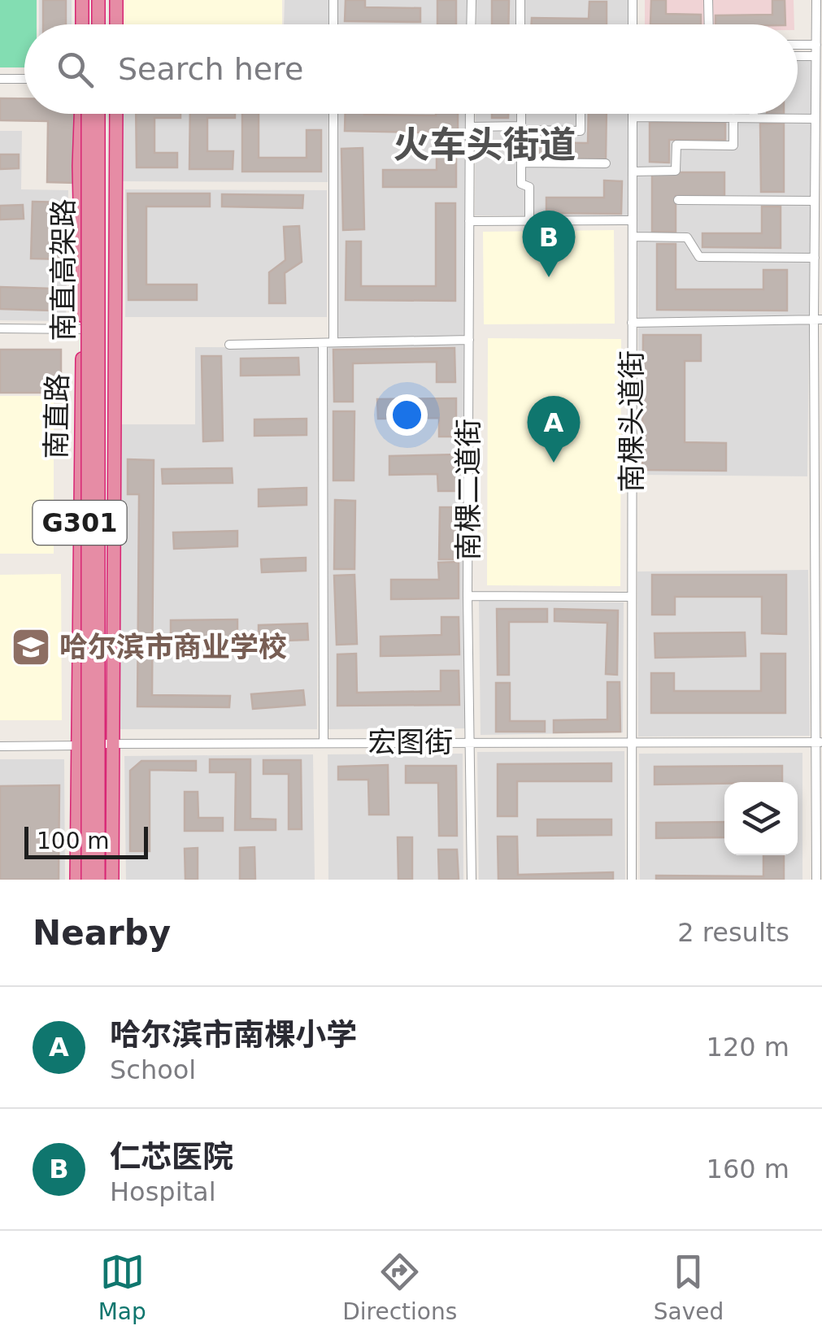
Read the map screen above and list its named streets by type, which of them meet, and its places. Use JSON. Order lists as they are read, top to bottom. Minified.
{"streets":{"highway":["南直高架路","南直路","G301"],"street":["南棵头道街","南棵二道街","宏图街"]},"crossings":[["南直路","宏图街"],["南棵头道街","宏图街"],["南棵二道街","宏图街"]],"districts":["火车头街道"],"places":{"school or university":["哈尔滨市商业学校"]},"scale_bar":"100 m","page":{"search":"Search here","pins":["B","A"],"scale":"100 m","heading":["Nearby","2 results"],"list":[{"mark":"A","name":"哈尔滨市南棵小学","note":"School","value":"120 m"},{"mark":"B","name":"仁芯医院","note":"Hospital","value":"160 m"}],"nav":["Map","Directions","Saved"]}}
